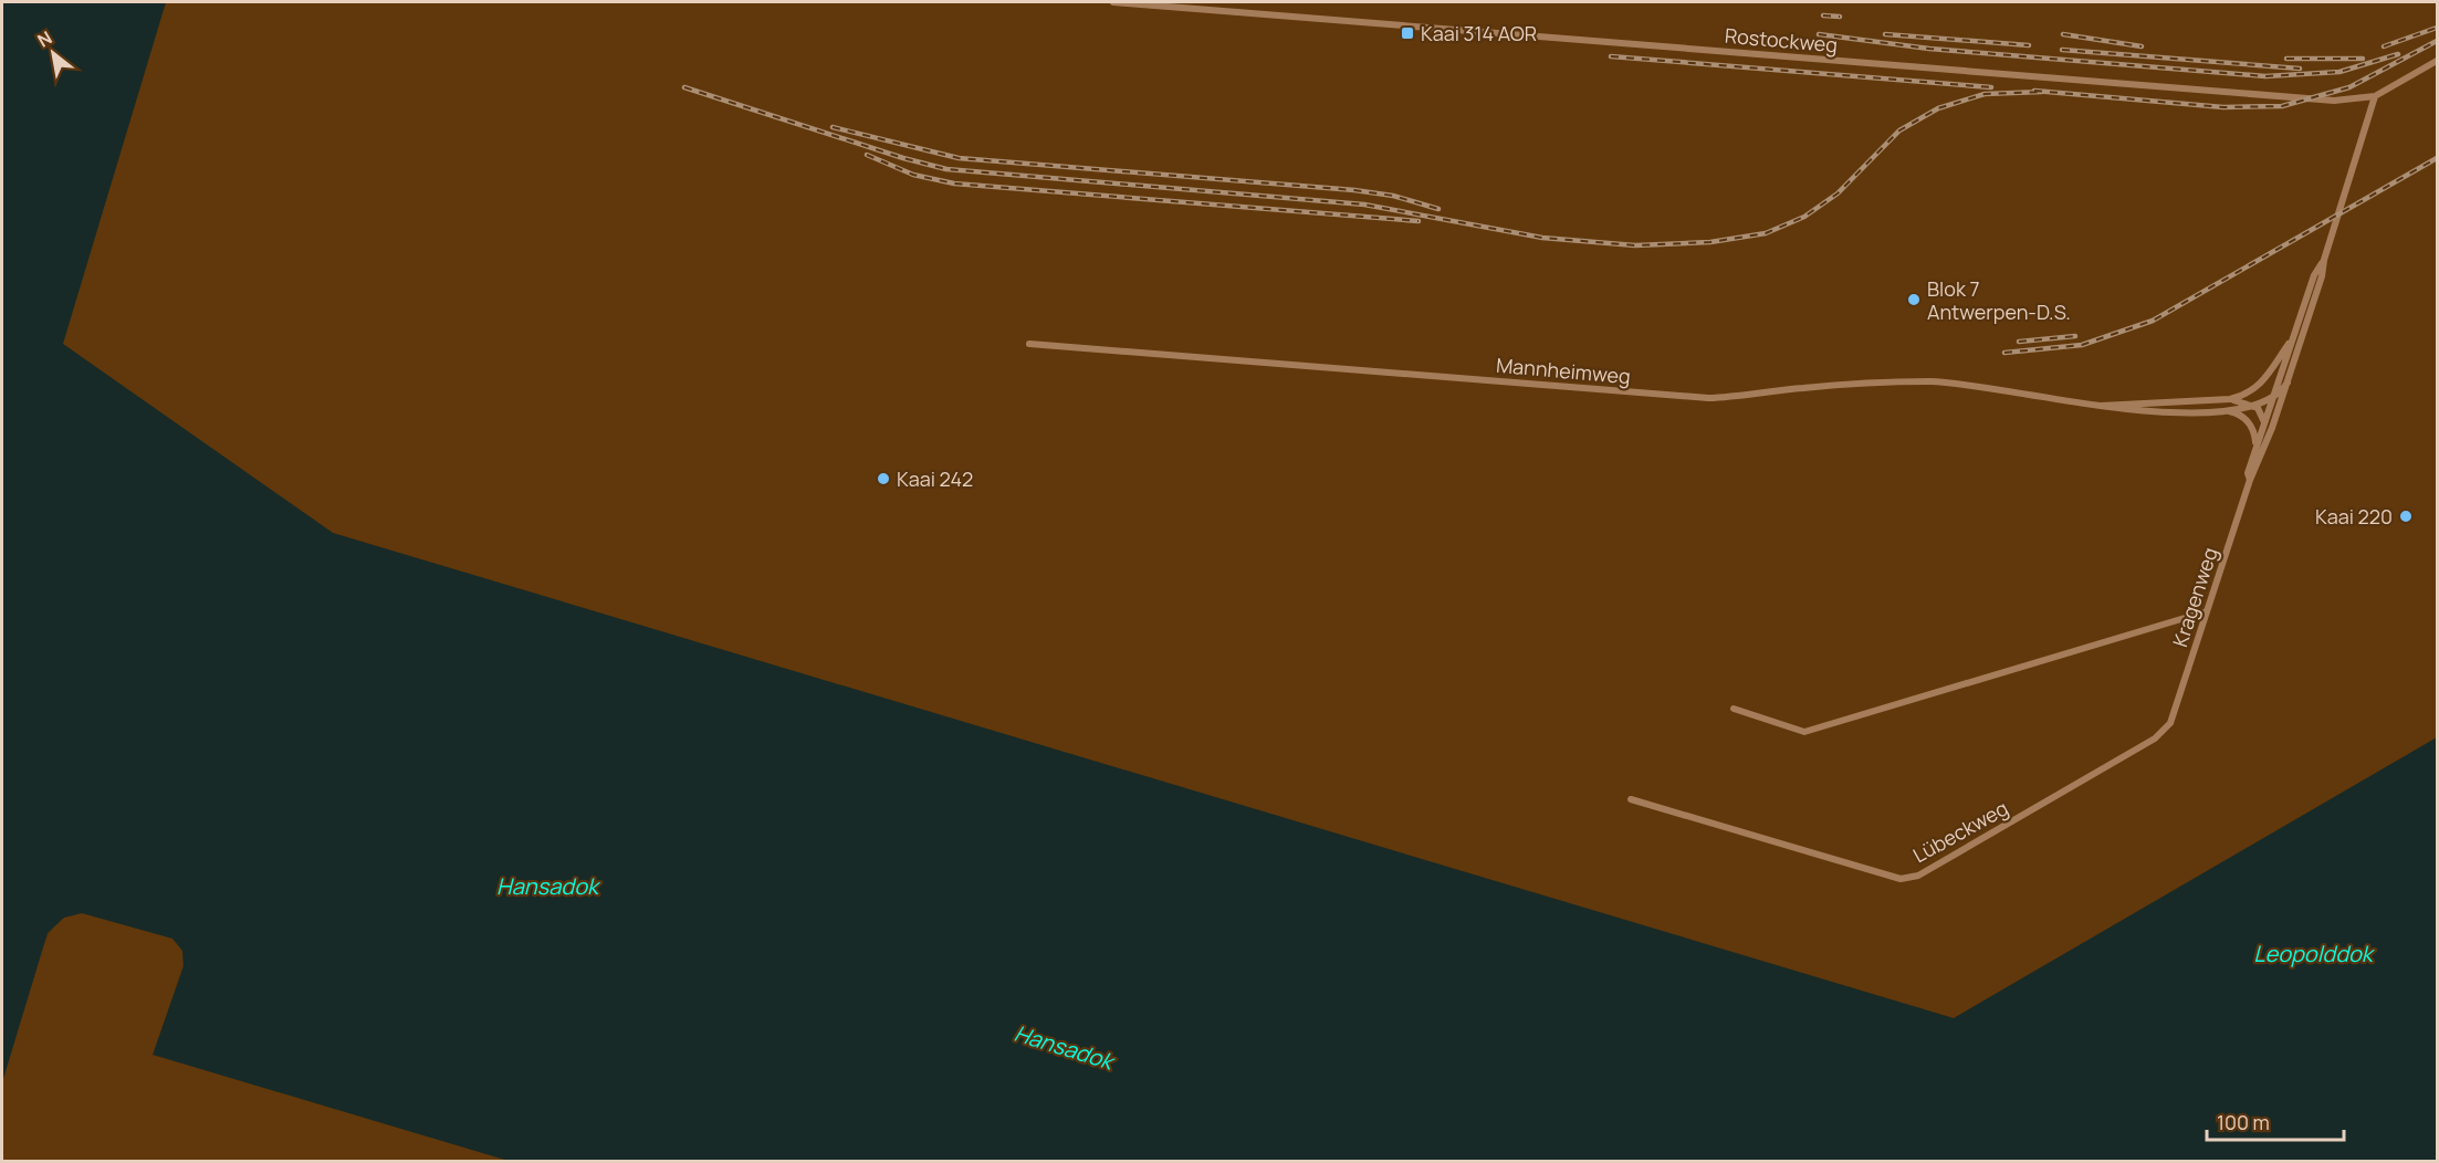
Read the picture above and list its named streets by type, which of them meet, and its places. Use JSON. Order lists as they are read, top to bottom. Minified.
{"streets":{"street":["Rostockweg","Mannheimweg","Kragenweg","Lübeckweg"]},"crossings":[["Rostockweg","Kragenweg"],["Mannheimweg","Kragenweg"],["Kragenweg","Lübeckweg"]],"water":["Hansadok","Leopolddok"],"places":{"transit":["Kaai 314 AOR"],"other":["Blok 7 Antwerpen-D.S.","Kaai 242","Kaai 220"]},"scale_bar":"100 m","north":"top left"}
